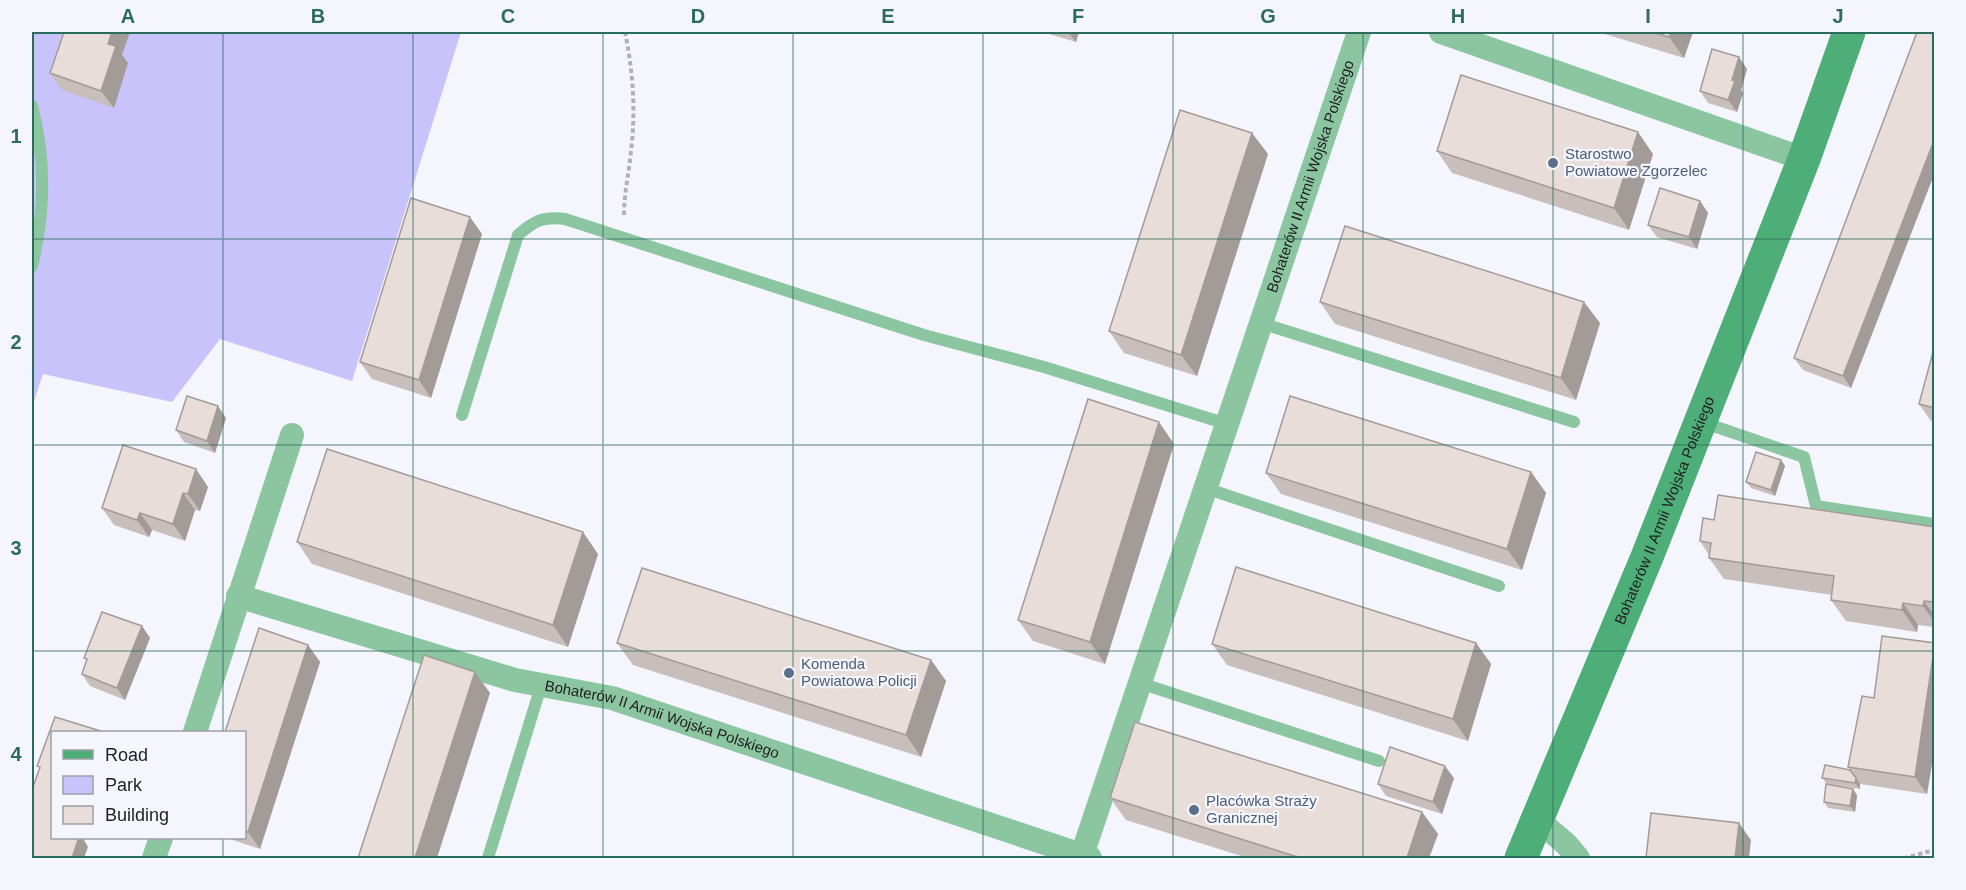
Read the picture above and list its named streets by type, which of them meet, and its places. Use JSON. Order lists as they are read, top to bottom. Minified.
{"streets":{"street":["Bohaterów II Armii Wojska Polskiego"]},"places":["Starostwo Powiatowe Zgorzelec","Komenda Powiatowa Policji","Placówka Straży Granicznej"],"legend":["Road","Park","Building"],"grid":{"columns":["A","B","C","D","E","F","G","H","I","J"],"rows":["1","2","3","4"]}}
